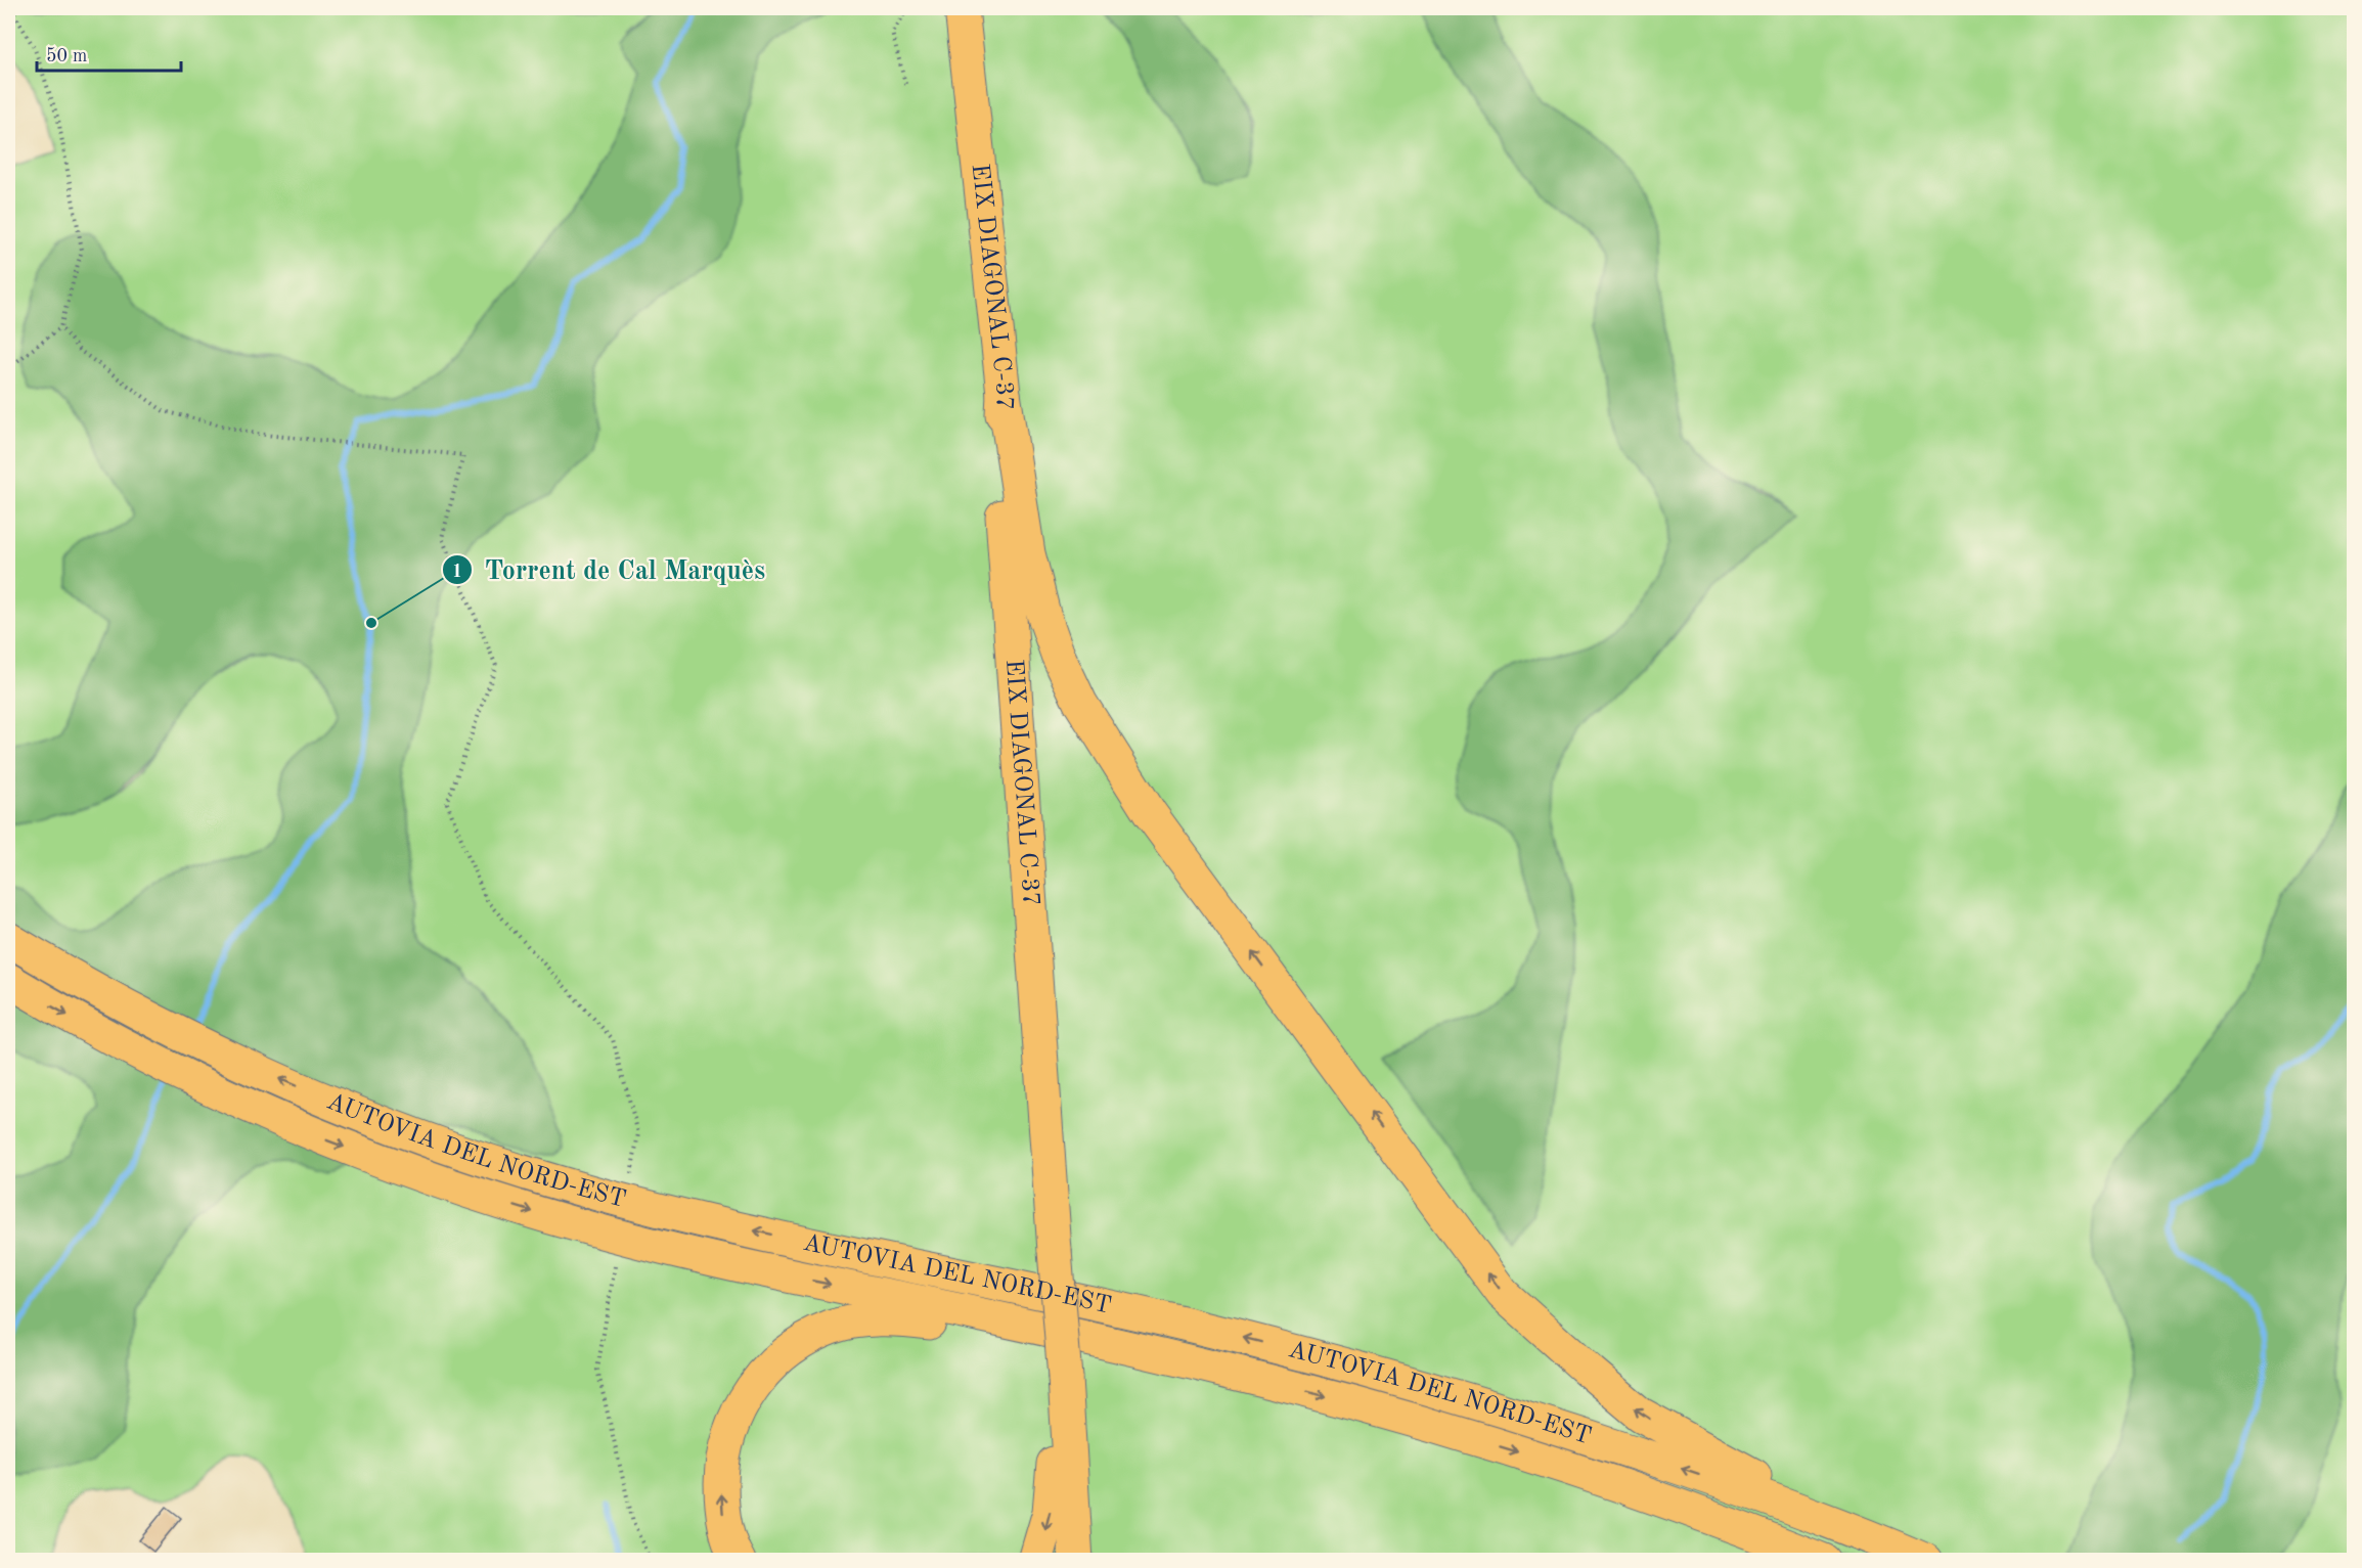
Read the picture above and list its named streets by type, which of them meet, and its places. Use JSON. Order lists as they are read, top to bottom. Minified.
{"streets":{"highway":["EIX DIAGONAL C-37","AUTOVIA DEL NORD-EST"]},"places":["Torrent de Cal Marquès"],"scale_bar":"50 m"}
